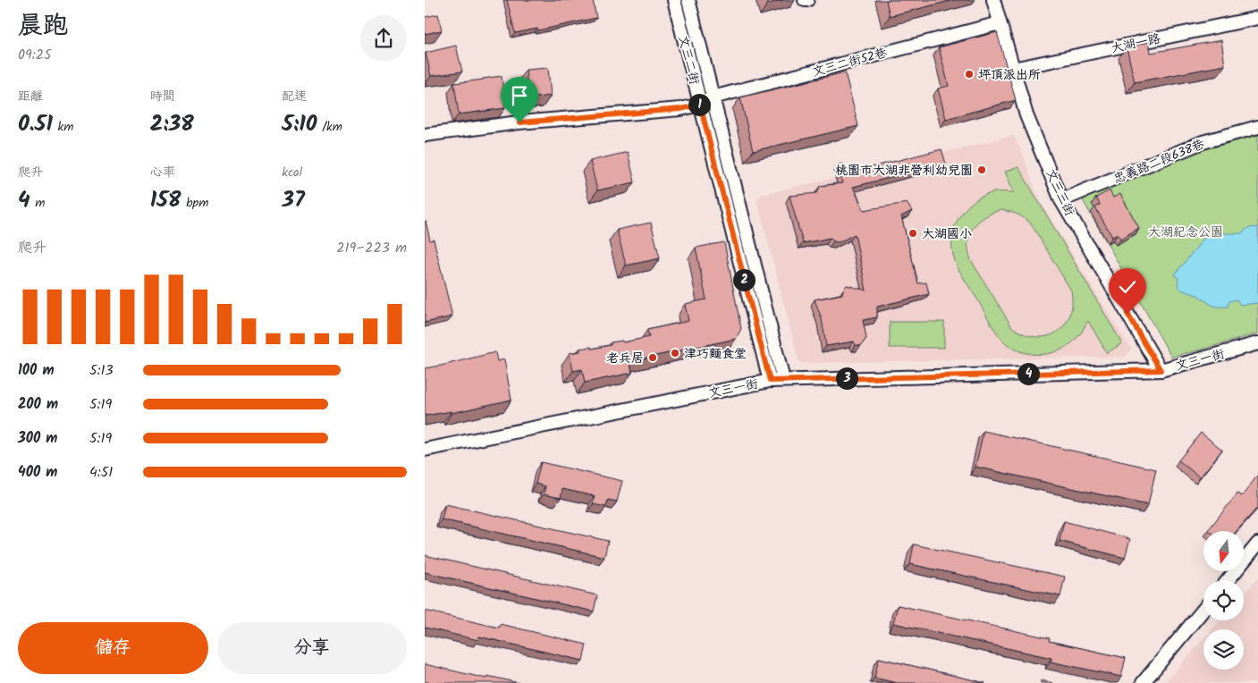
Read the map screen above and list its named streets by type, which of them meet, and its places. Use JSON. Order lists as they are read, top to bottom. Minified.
{"streets":{"street":["大湖一路","文三二街","文三二街52巷","忠義路二段638巷","文三三街","文三一街"]},"crossings":[["大湖一路","文三三街"],["文三二街","文三二街52巷"],["文三二街","文三一街"],["文三二街52巷","文三三街"],["忠義路二段638巷","文三三街"],["文三三街","文三一街"]],"parks":["大湖紀念公園"],"places":["坪頂派出所","桃園市大湖非營利幼兒園","大湖國小","津巧麵食堂","老兵居"],"north":"bottom","page":{"heading":["晨跑","09:25"],"stats":[["距離","0.51 km"],["時間","2:38"],["配速","5:10 /km"],["爬升","4 m"],["心率","158 bpm"],["kcal","37"]],"pins":["1","2","4","3"],"chart":["爬升","219–223 m"],"list":[{"name":"100 m","note":"5:13"},{"name":"200 m","note":"5:19"},{"name":"300 m","note":"5:19"},{"name":"400 m","note":"4:51"}],"buttons":["儲存","分享"]}}
